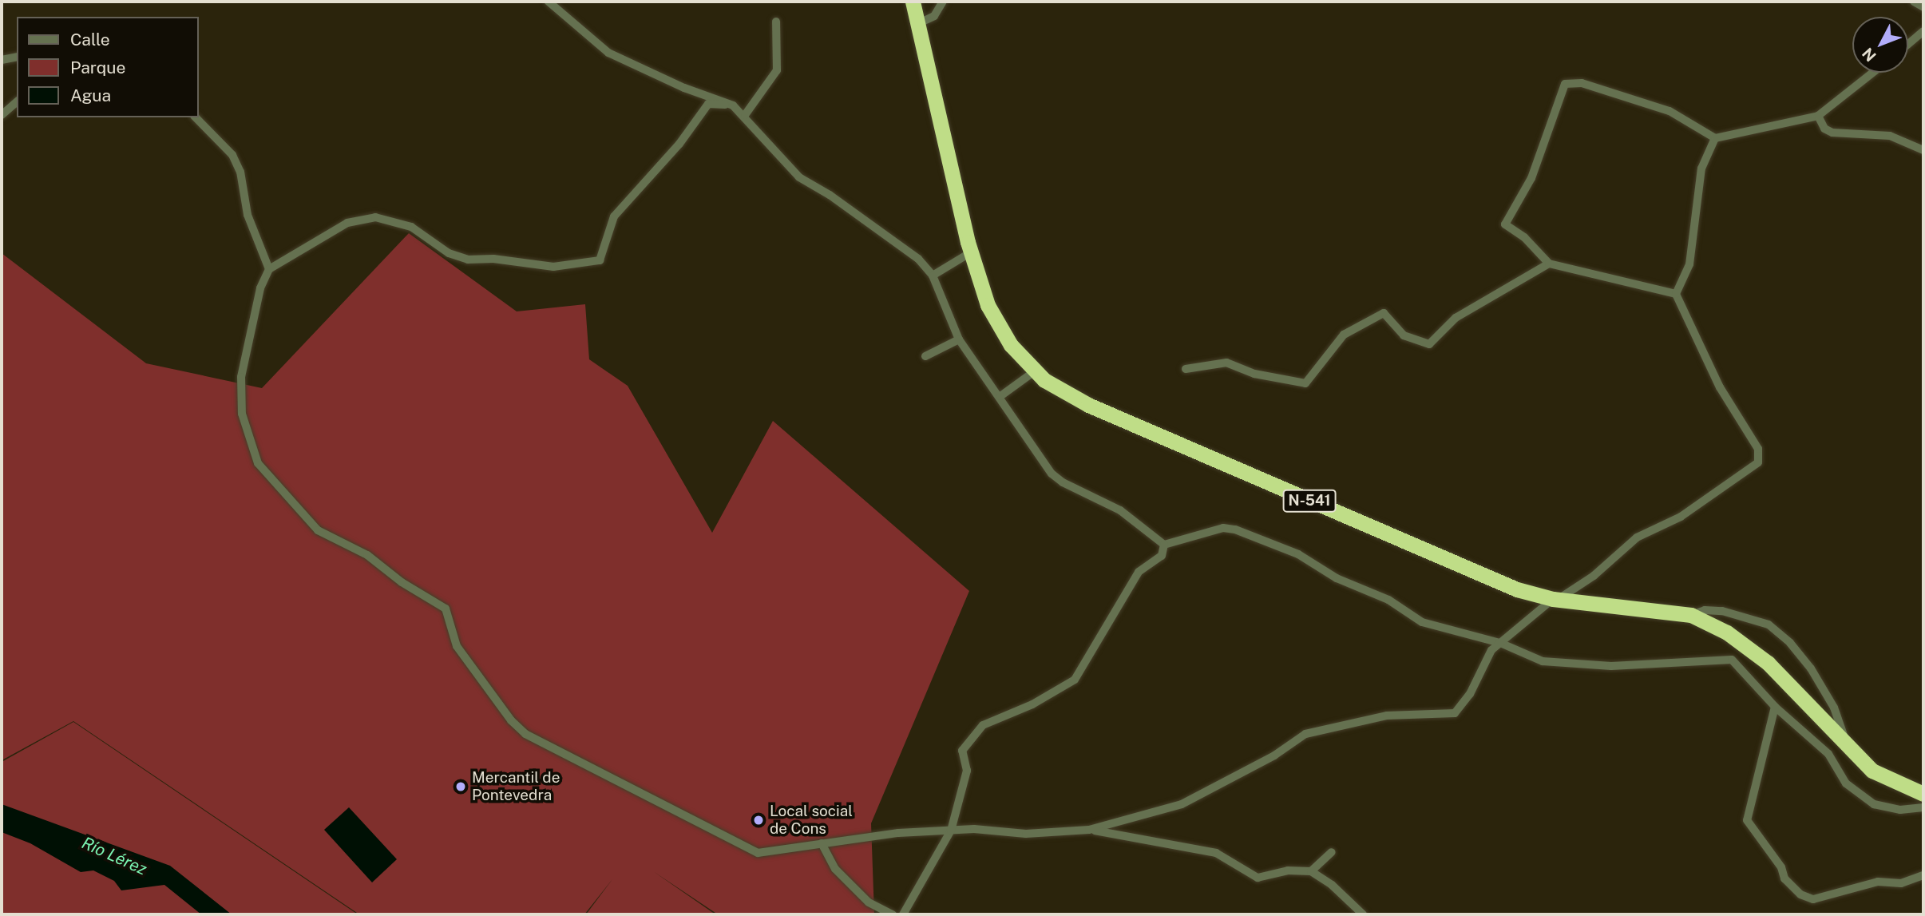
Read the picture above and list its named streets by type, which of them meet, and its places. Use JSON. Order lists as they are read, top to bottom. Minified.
{"streets":{"highway":["N-541"]},"water":["Río Lérez"],"places":["Mercantil de Pontevedra","Local social de Cons"],"legend":["Calle","Parque","Agua"],"north":"bottom left"}
